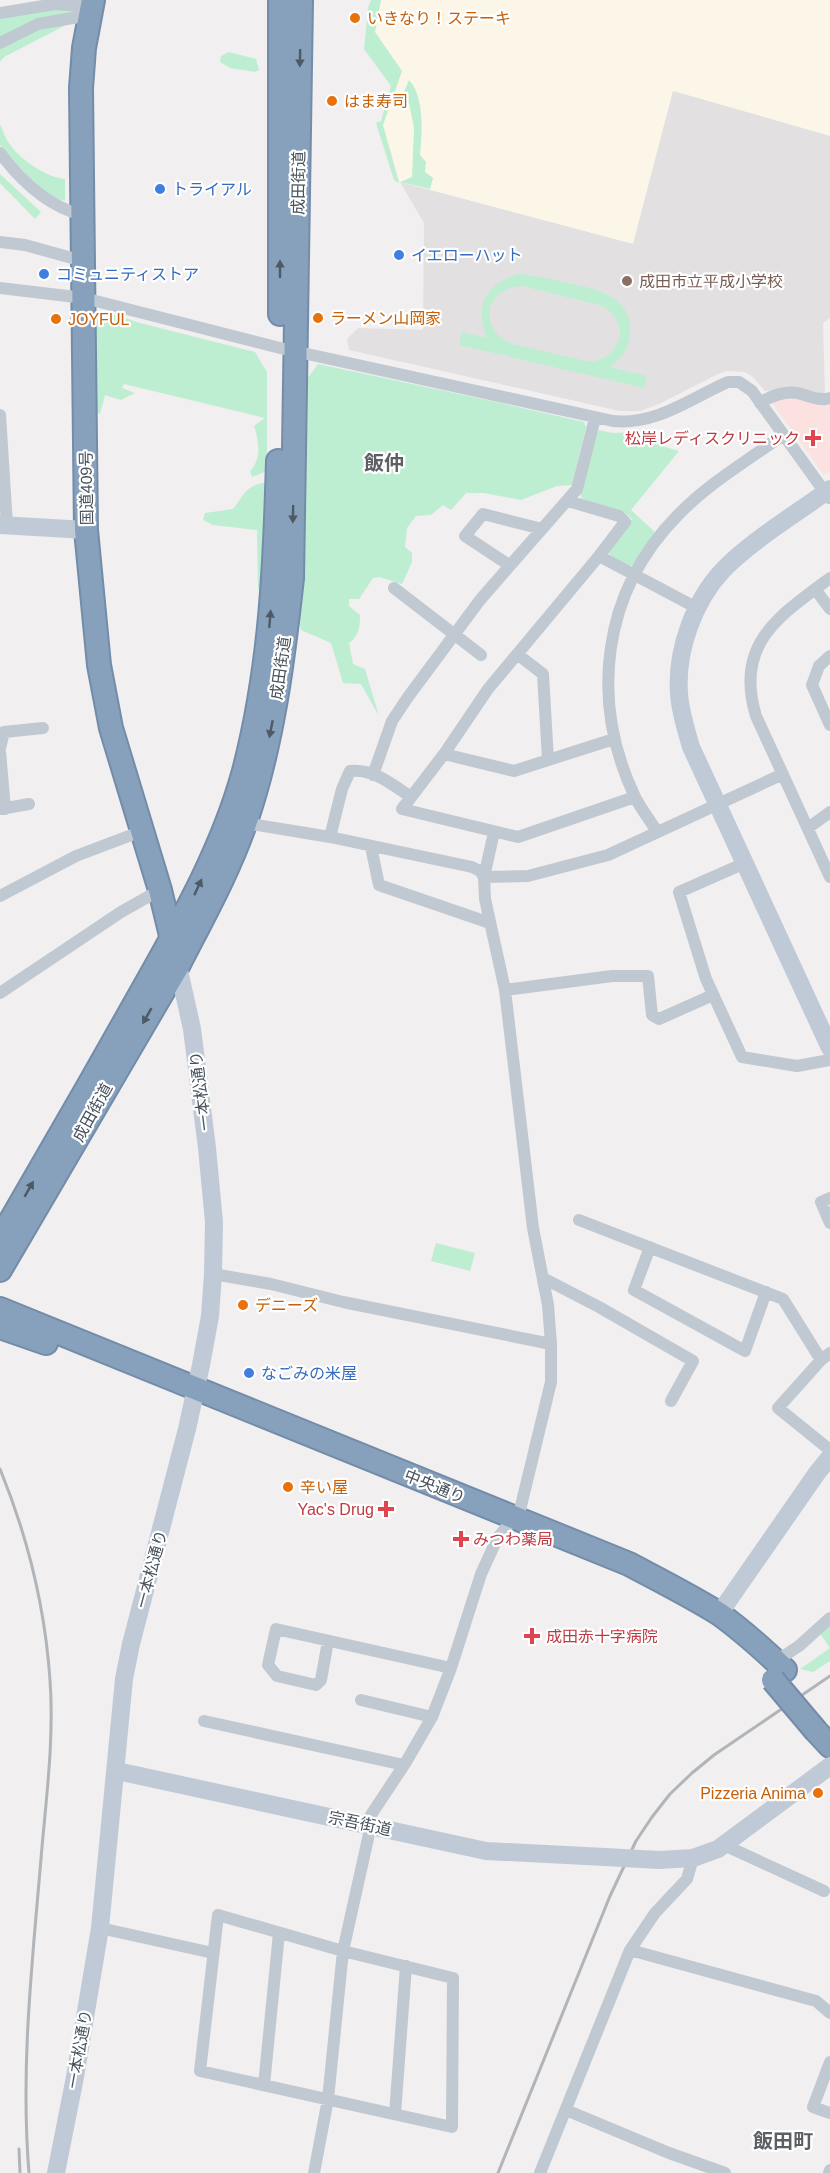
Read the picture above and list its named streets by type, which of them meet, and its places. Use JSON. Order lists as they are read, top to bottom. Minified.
{"streets":{"highway":["成田街道","国道409号","中央通り"],"street":["一本松通り","宗吾街道"]},"crossings":[["成田街道","国道409号"],["成田街道","一本松通り"],["国道409号","一本松通り"],["一本松通り","中央通り"],["一本松通り","宗吾街道"]],"districts":["飯仲","飯田町"],"places":{"other":["いきなり！ステーキ","はま寿司","トライアル","イエローハット","コミュニティストア","成田市立平成小学校","ラーメン山岡家","JOYFUL","デニーズ","なごみの米屋","辛い屋","Pizzeria Anima"],"health":["松岸レディスクリニック","Yac's Drug","みつわ薬局","成田赤十字病院"]}}
